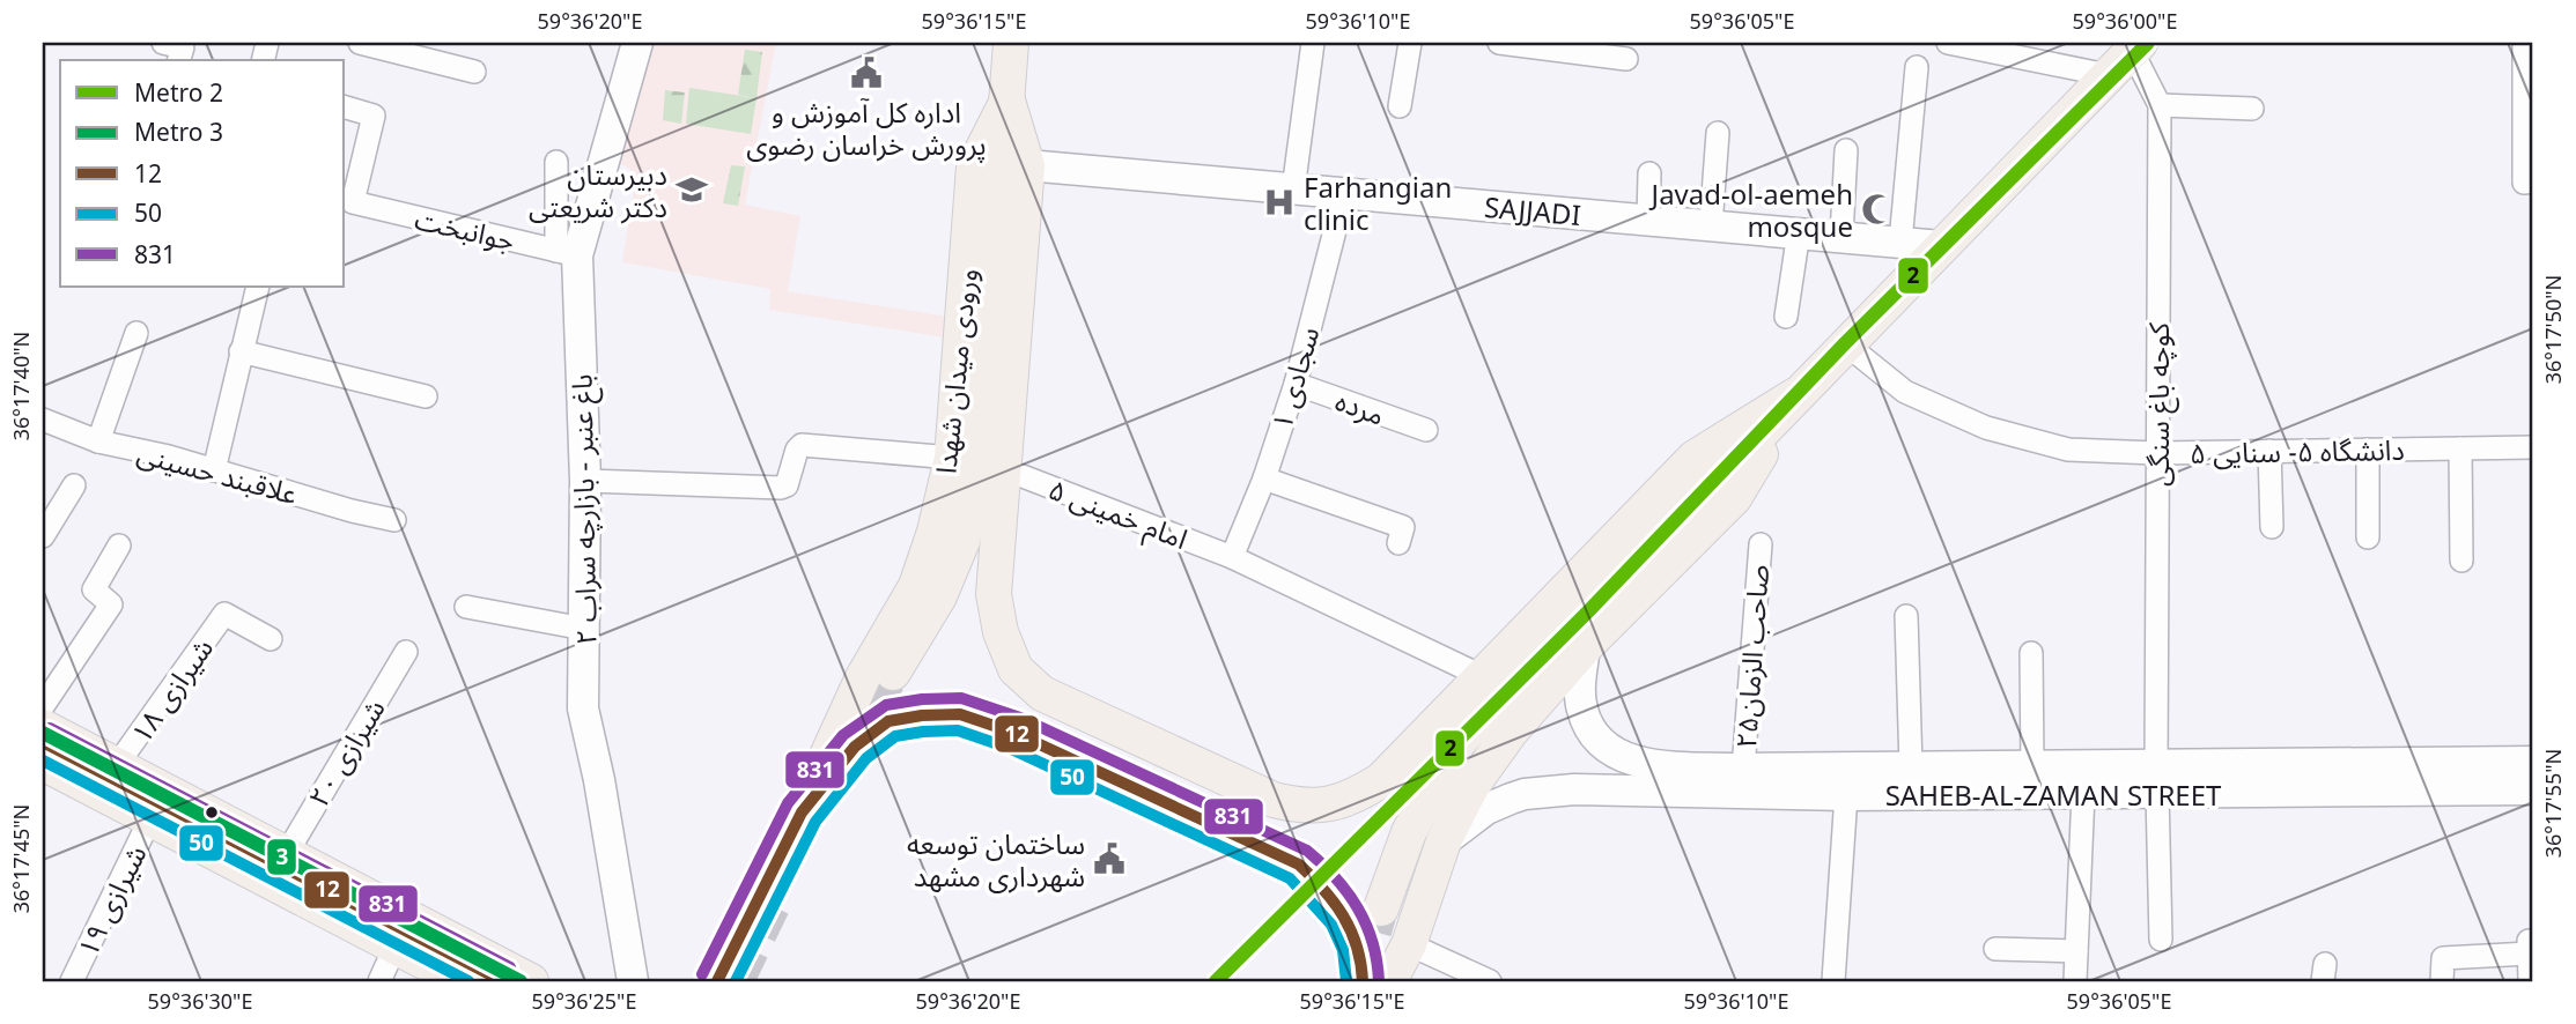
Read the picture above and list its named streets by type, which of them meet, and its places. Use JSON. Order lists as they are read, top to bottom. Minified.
{"streets":{"main road":["SAJJADI","ورودی میدان شهدا","باغ عنبر - بازارچه سراب ۲","SAHEB-AL-ZAMAN STREET"],"street":["جوانبخت","سجادی ۱","کوچه باغ سنگی","مرده","دانشگاه ۵- سنایی ۵","علاقبند حسینی","امام خمینی ۵","صاحب الزمان۲۵","شیرازی ۱۸","شیرازی ۲۰","شیرازی ۱۹"]},"crossings":[["SAJJADI","سجادی ۱"],["جوانبخت","باغ عنبر - بازارچه سراب ۲"],["سجادی ۱","مرده"],["سجادی ۱","امام خمینی ۵"],["کوچه باغ سنگی","دانشگاه ۵- سنایی ۵"],["کوچه باغ سنگی","SAHEB-AL-ZAMAN STREET"]],"places":{"public building":["اداره کل آموزش و پرورش خراسان رضوی","ساختمان توسعه شهرداری مشهد"],"school or university":["دبیرستان دکتر شریعتی"],"hospital":["Farhangian clinic"],"mosque":["Javad-ol-aemeh mosque"]},"lines":["metro line 2","transit line 831","transit line 12","transit line 50","metro line 3"],"legend":["Metro 2","Metro 3","12","50","831"],"coordinates":["59°36'20\"E","59°36'15\"E","59°36'10\"E","59°36'05\"E","59°36'00\"E","36°17'50\"N","36°17'40\"N","36°17'55\"N","36°17'45\"N","59°36'30\"E","59°36'25\"E"]}
